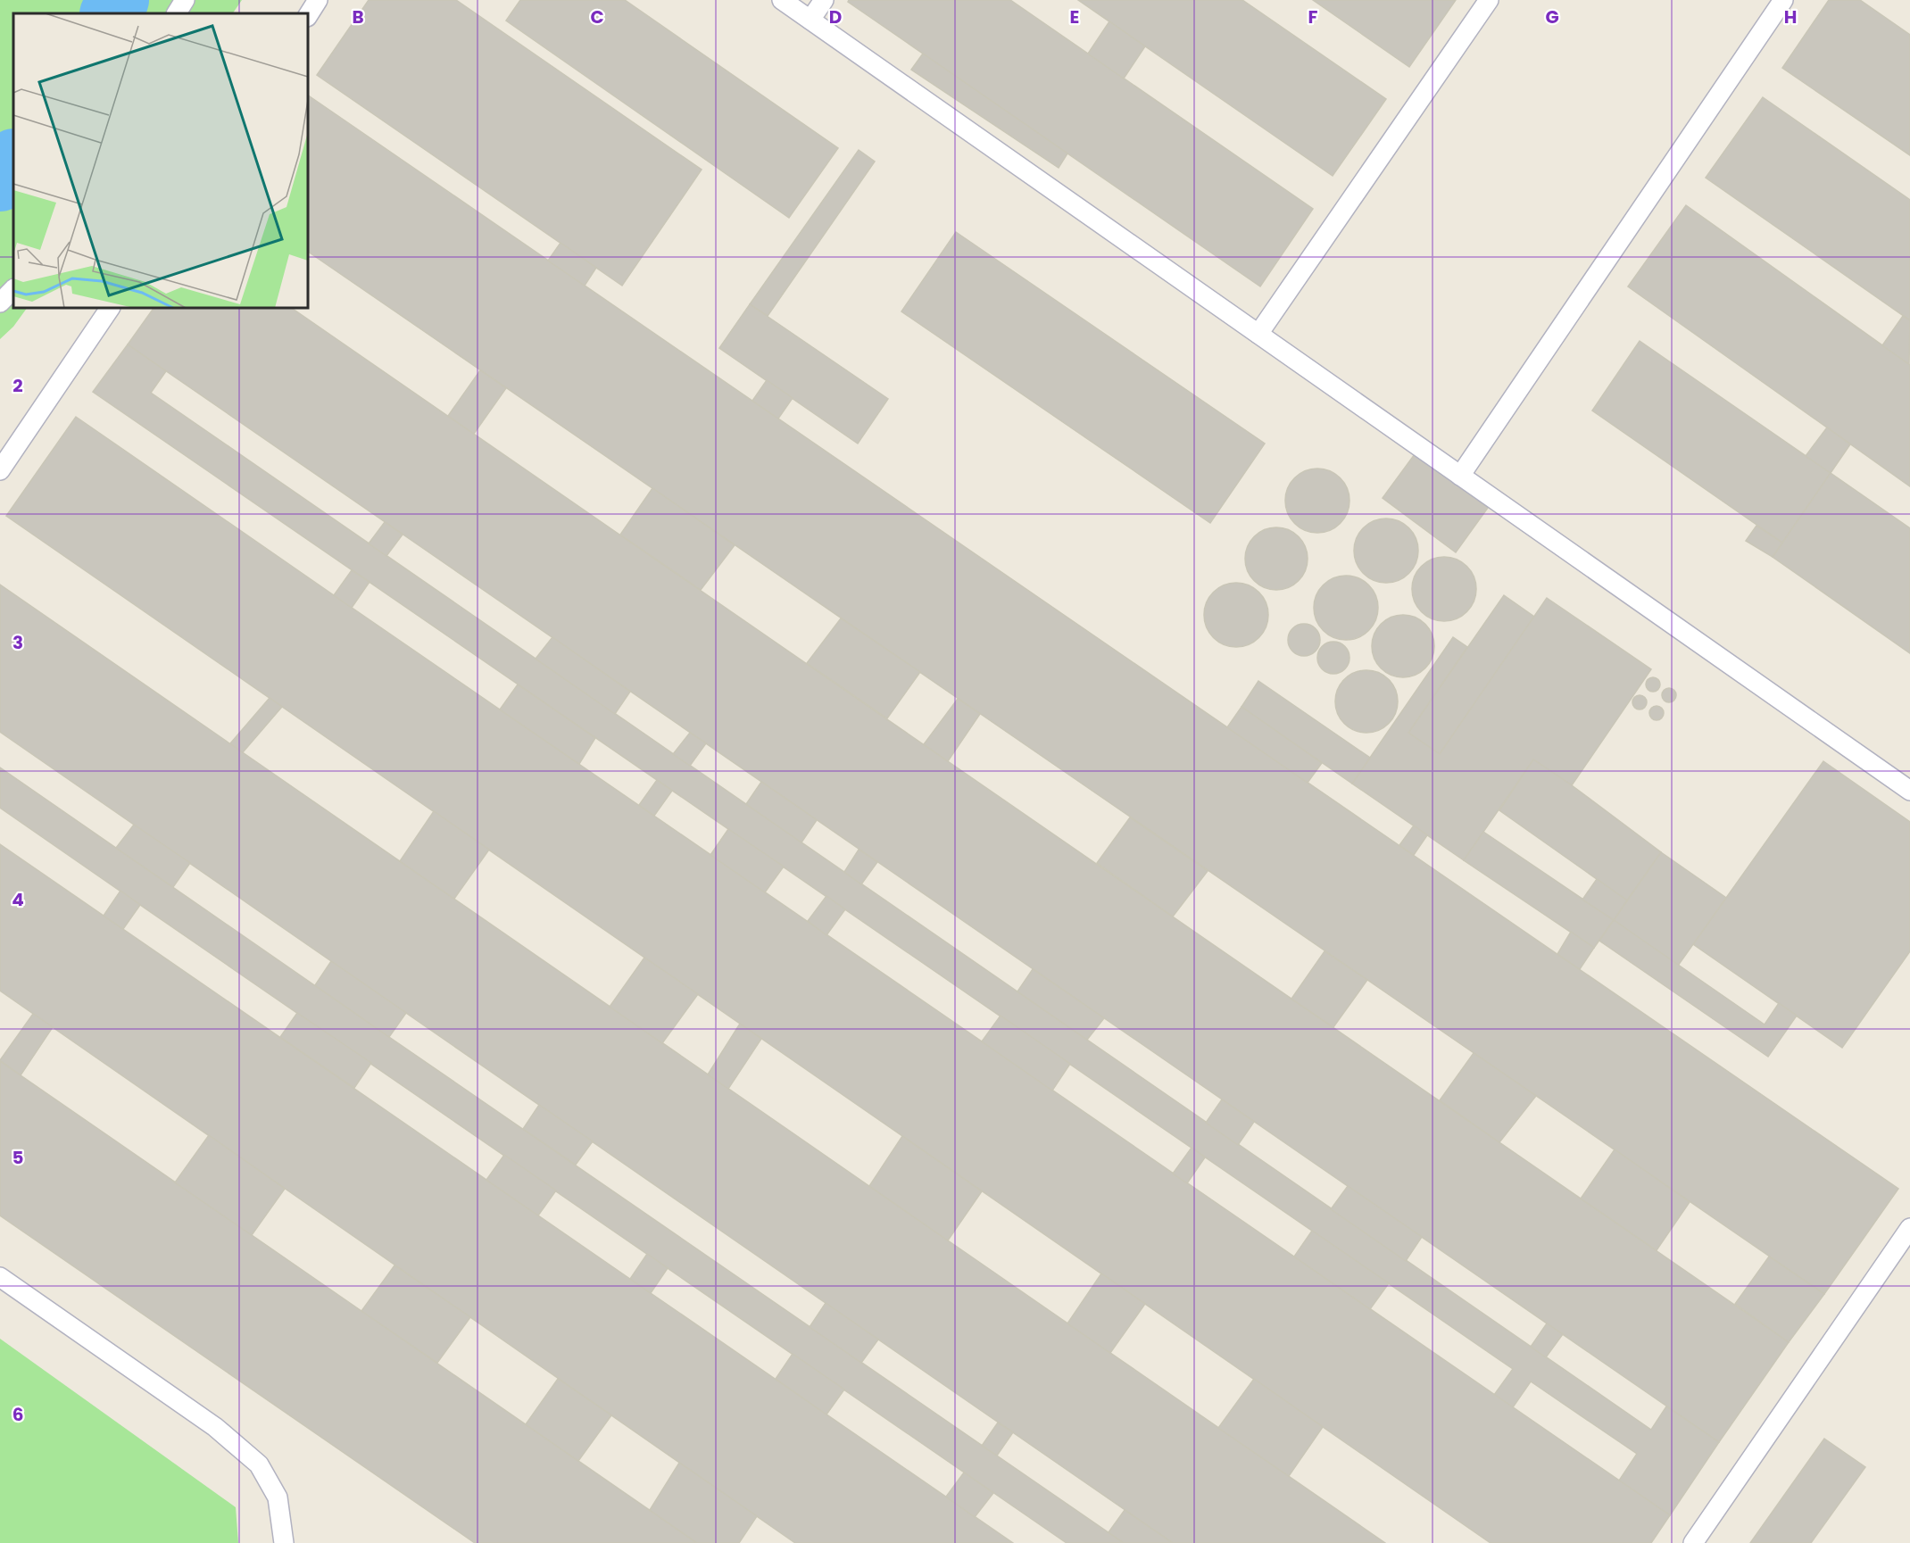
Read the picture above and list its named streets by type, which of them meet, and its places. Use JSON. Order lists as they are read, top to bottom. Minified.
{"grid":{"columns":["B","C","D","E","F","G","H"],"rows":["2","3","4","5","6"]}}
